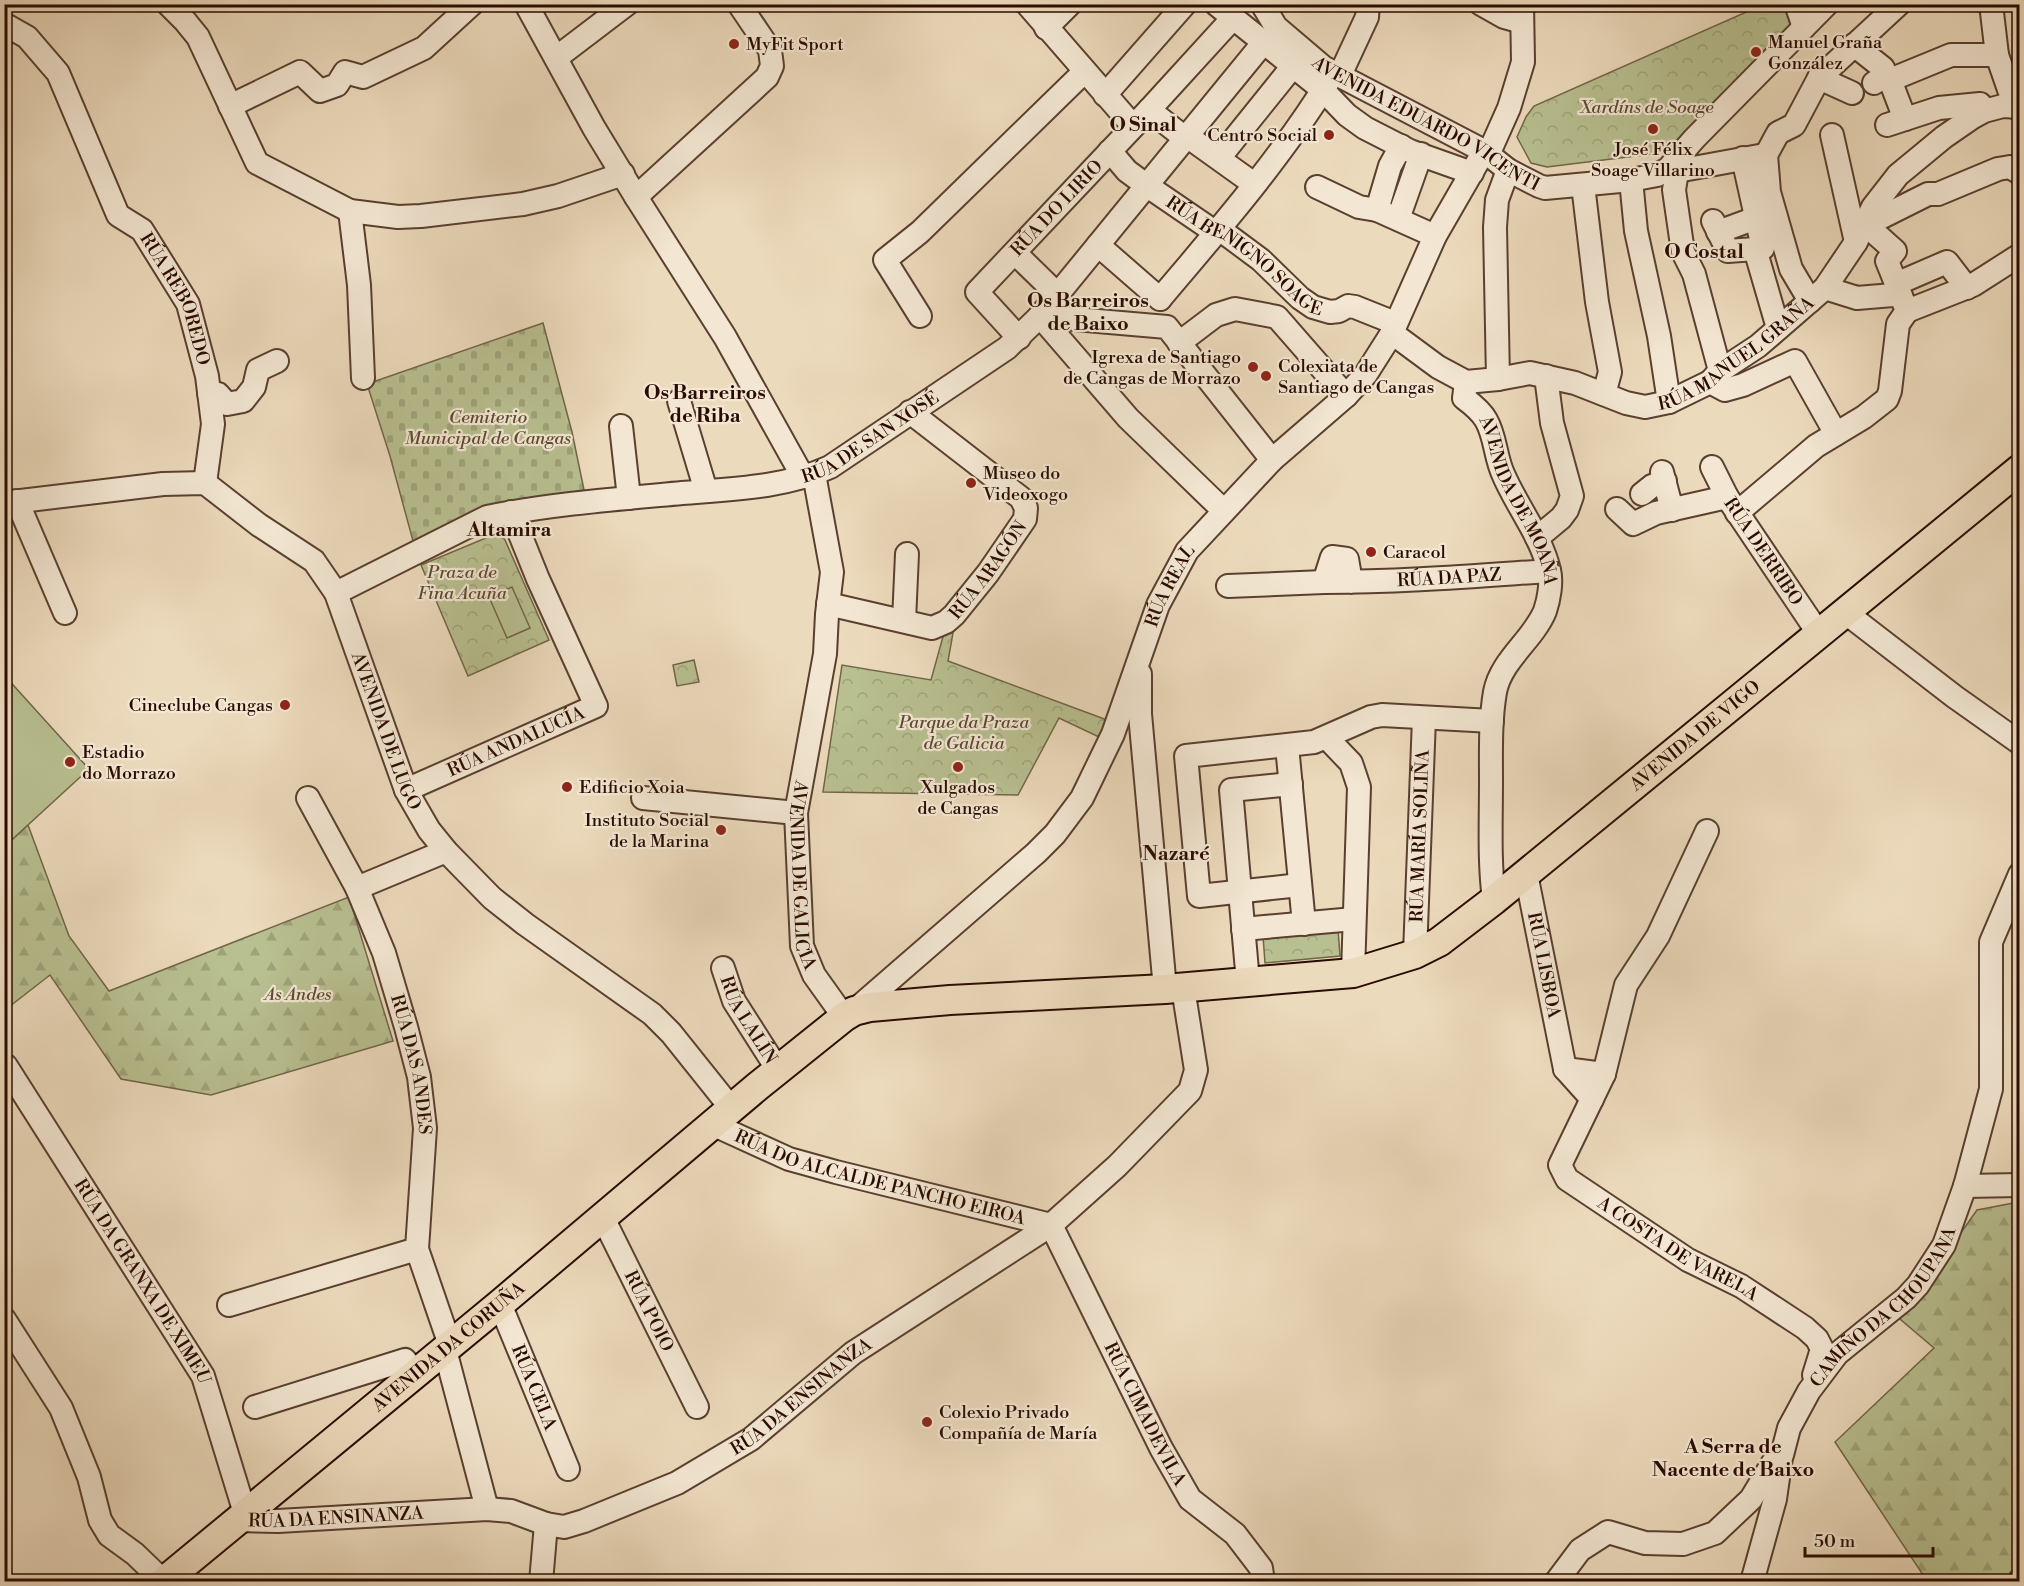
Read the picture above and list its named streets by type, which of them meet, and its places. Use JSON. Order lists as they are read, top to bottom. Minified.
{"streets":{"main road":["AVENIDA DE VIGO","AVENIDA DA CORUÑA"],"street":["AVENIDA EDUARDO VICENTI","RÚA DO LIRIO","RÚA BENIGNO SOAGE","RÚA REBOREDO","RÚA MANUEL GRAÑA","RÚA DE SAN XOSÉ","AVENIDA DE MOAÑA","RÚA DERRIBO","RÚA ARAGÓN","RÚA DA PAZ","RÚA REAL","AVENIDA DE LUGO","RÚA ANDALUCÍA","RÚA MARÍA SOLIÑA","AVENIDA DE GALICIA","RÚA LISBOA","RÚA LALÍN","RÚA DAS ANDES","RÚA DO ALCALDE PANCHO EIROA","A COSTA DE VARELA","RÚA DA GRANXA DE XIMEU","CAMIÑO DA CHOUPANA","RÚA POIO","RÚA CELA","RÚA DA ENSINANZA","RÚA CIMADEVILA"]},"crossings":[["AVENIDA EDUARDO VICENTI","RÚA REAL"],["RÚA DO LIRIO","RÚA BENIGNO SOAGE"],["RÚA DO LIRIO","RÚA DE SAN XOSÉ"],["RÚA BENIGNO SOAGE","RÚA MANUEL GRAÑA"],["RÚA BENIGNO SOAGE","RÚA DE SAN XOSÉ"],["RÚA BENIGNO SOAGE","AVENIDA DE MOAÑA"],["RÚA BENIGNO SOAGE","RÚA REAL"],["RÚA REBOREDO","AVENIDA DE LUGO"],["RÚA MANUEL GRAÑA","AVENIDA DE MOAÑA"],["RÚA DE SAN XOSÉ","RÚA ARAGÓN"],["RÚA DE SAN XOSÉ","AVENIDA DE LUGO"],["RÚA DE SAN XOSÉ","RÚA ANDALUCÍA"],["RÚA DE SAN XOSÉ","AVENIDA DE GALICIA"],["AVENIDA DE MOAÑA","RÚA DA PAZ"],["AVENIDA DE MOAÑA","AVENIDA DE VIGO"],["RÚA DERRIBO","AVENIDA DE VIGO"],["RÚA ARAGÓN","AVENIDA DE GALICIA"],["RÚA REAL","AVENIDA DE VIGO"],["RÚA REAL","AVENIDA DE GALICIA"],["RÚA REAL","AVENIDA DA CORUÑA"],["RÚA REAL","RÚA DA ENSINANZA"],["AVENIDA DE LUGO","RÚA ANDALUCÍA"],["AVENIDA DE LUGO","RÚA DO ALCALDE PANCHO EIROA"],["AVENIDA DE LUGO","AVENIDA DA CORUÑA"],["AVENIDA DE VIGO","RÚA MARÍA SOLIÑA"],["AVENIDA DE VIGO","AVENIDA DE GALICIA"],["AVENIDA DE VIGO","RÚA LISBOA"],["AVENIDA DE VIGO","AVENIDA DA CORUÑA"],["AVENIDA DE VIGO","RÚA DA ENSINANZA"],["AVENIDA DE GALICIA","AVENIDA DA CORUÑA"],["RÚA LALÍN","AVENIDA DA CORUÑA"],["RÚA DAS ANDES","AVENIDA DA CORUÑA"],["RÚA DAS ANDES","RÚA DA ENSINANZA"],["RÚA DO ALCALDE PANCHO EIROA","AVENIDA DA CORUÑA"],["RÚA DO ALCALDE PANCHO EIROA","RÚA DA ENSINANZA"],["RÚA DO ALCALDE PANCHO EIROA","RÚA CIMADEVILA"],["A COSTA DE VARELA","CAMIÑO DA CHOUPANA"],["RÚA DA GRANXA DE XIMEU","AVENIDA DA CORUÑA"],["RÚA DA GRANXA DE XIMEU","RÚA DA ENSINANZA"],["RÚA POIO","AVENIDA DA CORUÑA"],["AVENIDA DA CORUÑA","RÚA CELA"],["AVENIDA DA CORUÑA","RÚA DA ENSINANZA"],["RÚA DA ENSINANZA","RÚA CIMADEVILA"]],"districts":["O Sinal","O Costal","Os Barreiros de Baixo","Os Barreiros de Riba","Altamira","Nazaré","A Serra de Nacente de Baixo"],"parks":["Xardíns de Soage","Cemiterio Municipal de Cangas","Praza de Fina Acuña","Parque da Praza de Galicia","As Andes"],"places":["MyFit Sport","Manuel Graña González","José Félix Soage Villarino","Centro Social","Igrexa de Santiago de Cangas de Morrazo","Colexiata de Santiago de Cangas","Museo do Videoxogo","Caracol","Cineclube Cangas","Estadio do Morrazo","Xulgados de Cangas","Edificio Xoia","Instituto Social de la Marina","Colexio Privado Compañía de María"],"scale_bar":"50 m"}
